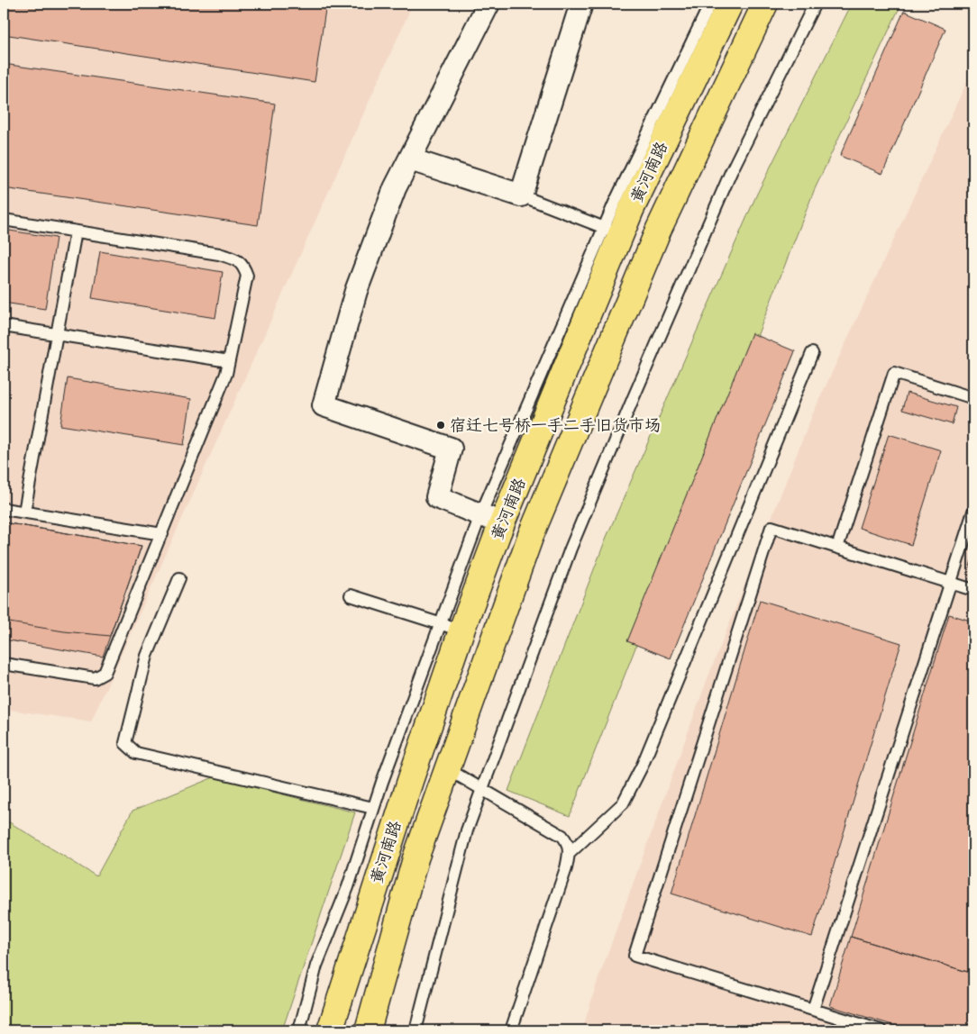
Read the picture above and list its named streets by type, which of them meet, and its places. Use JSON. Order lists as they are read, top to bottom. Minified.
{"streets":{"main road":["黄河南路"]},"places":["宿迁七号桥一手二手旧货市场"]}
